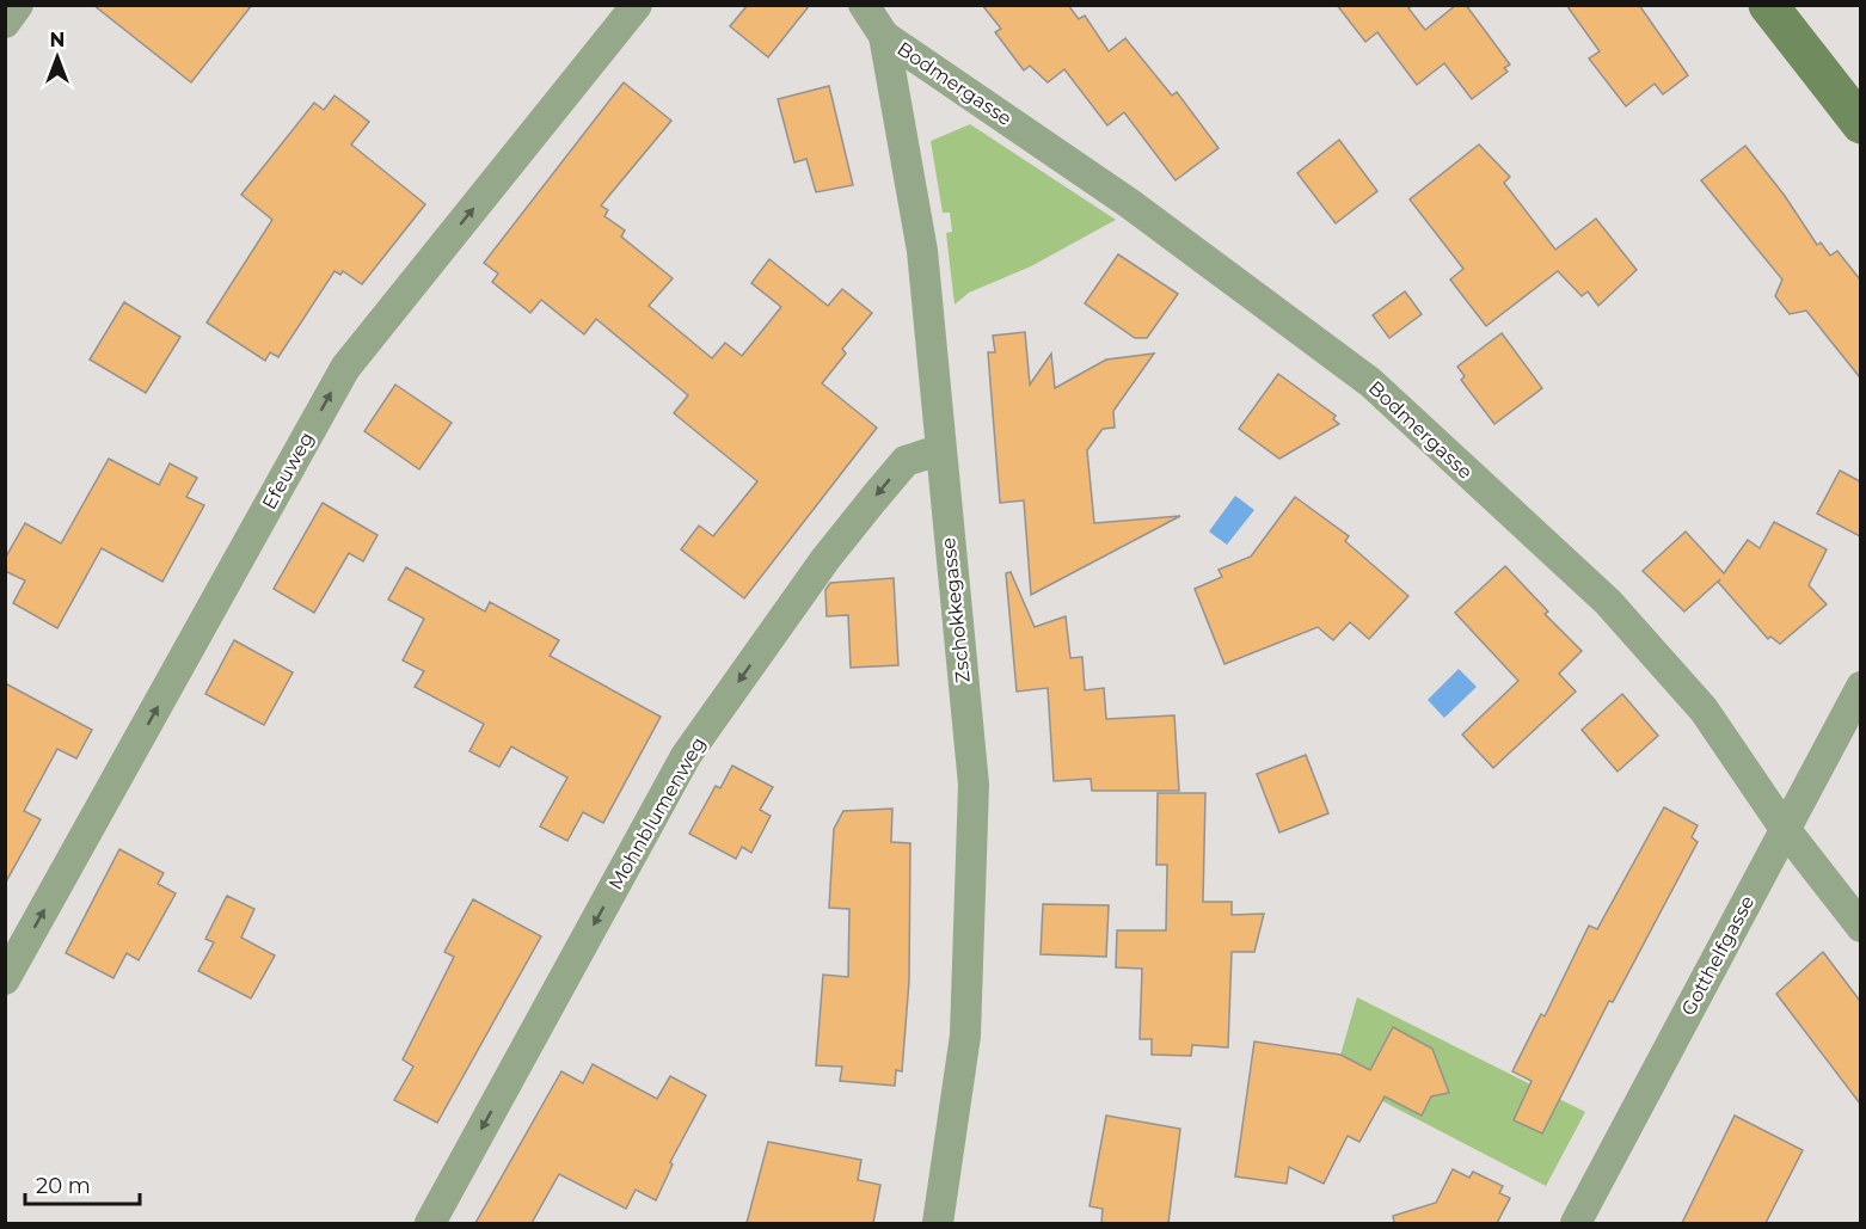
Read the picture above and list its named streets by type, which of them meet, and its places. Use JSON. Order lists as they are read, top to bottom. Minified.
{"streets":{"street":["Bodmergasse","Efeuweg","Zschokkegasse","Mohnblumenweg","Gotthelfgasse"]},"crossings":[["Bodmergasse","Zschokkegasse"],["Bodmergasse","Gotthelfgasse"],["Zschokkegasse","Mohnblumenweg"]],"one_way":["Efeuweg","Mohnblumenweg"],"scale_bar":"20 m","north":"top"}
